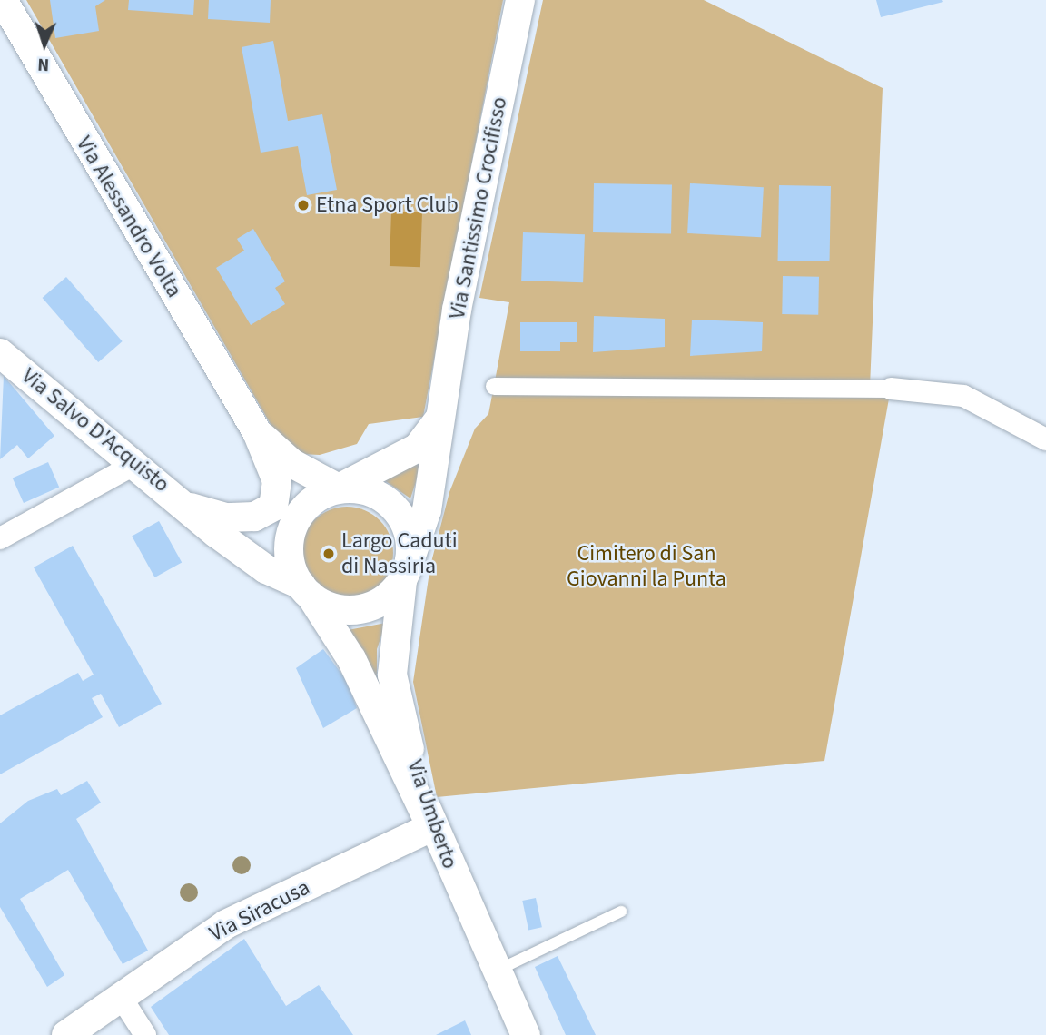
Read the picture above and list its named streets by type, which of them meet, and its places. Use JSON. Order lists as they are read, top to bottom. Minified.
{"streets":{"street":["Via Santissimo Crocifisso","Via Alessandro Volta","Via Salvo D'Acquisto","Via Umberto","Via Siracusa"]},"crossings":[["Via Santissimo Crocifisso","Via Salvo D'Acquisto"],["Via Santissimo Crocifisso","Via Umberto"],["Via Salvo D'Acquisto","Via Umberto"],["Via Umberto","Via Siracusa"]],"parks":["Cimitero di San Giovanni la Punta"],"places":["Etna Sport Club","Largo Caduti di Nassiria"],"north":"bottom"}
